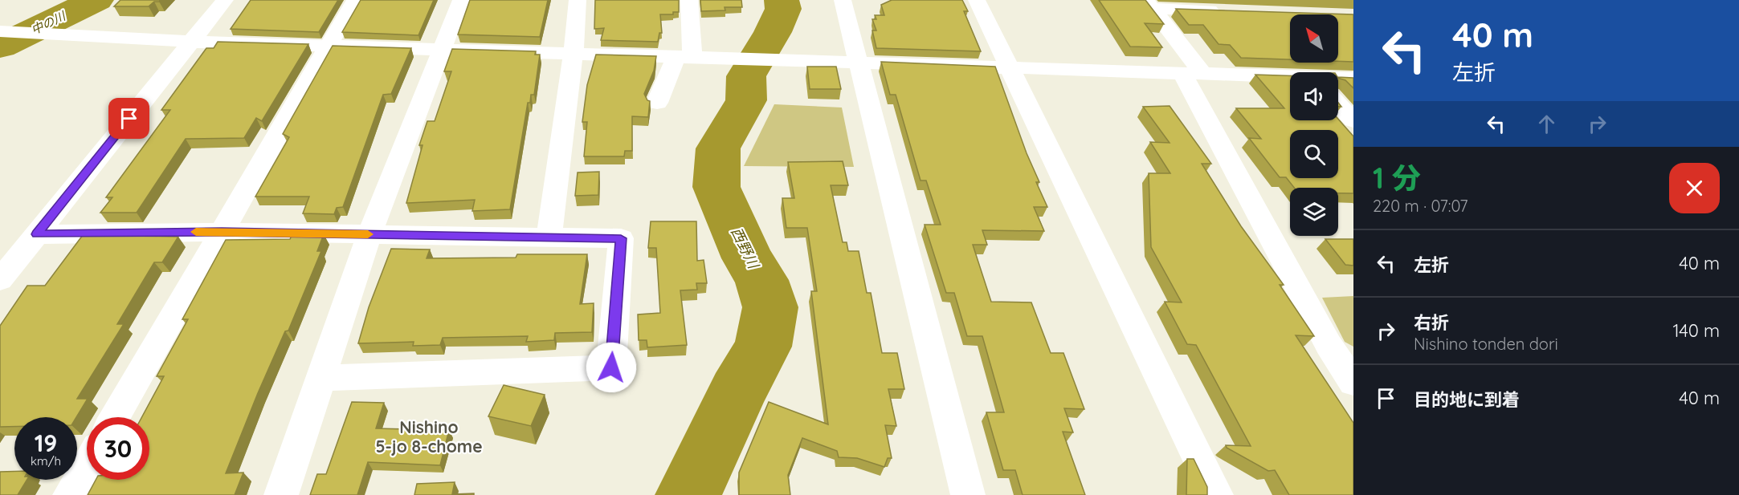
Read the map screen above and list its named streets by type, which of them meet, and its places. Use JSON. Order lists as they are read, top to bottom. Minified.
{"districts":["Nishino 5-jo 8-chome"],"water":["中の川","西野川"],"north":"top left","page":{"turn":["40 m","左折"],"heading":["1 分","220 m · 07:07"],"list":[{"name":"左折","value":"40 m"},{"name":"右折","note":"Nishino tonden dori","value":"140 m"},{"name":"目的地に到着","value":"40 m"}],"speed":"19 km/h","limit":"30"}}
